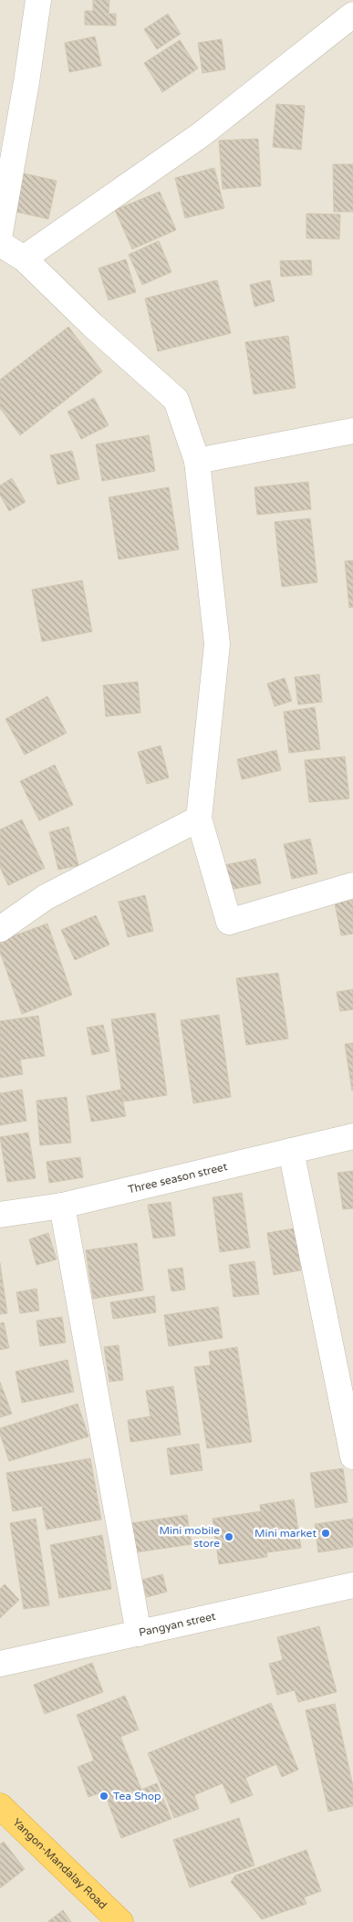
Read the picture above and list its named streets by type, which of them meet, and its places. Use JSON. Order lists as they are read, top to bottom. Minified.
{"streets":{"highway":["Yangon-Mandalay Road"],"street":["Three season street","Pangyan street"]},"places":["Mini market","Mini mobile store","Tea Shop"]}
